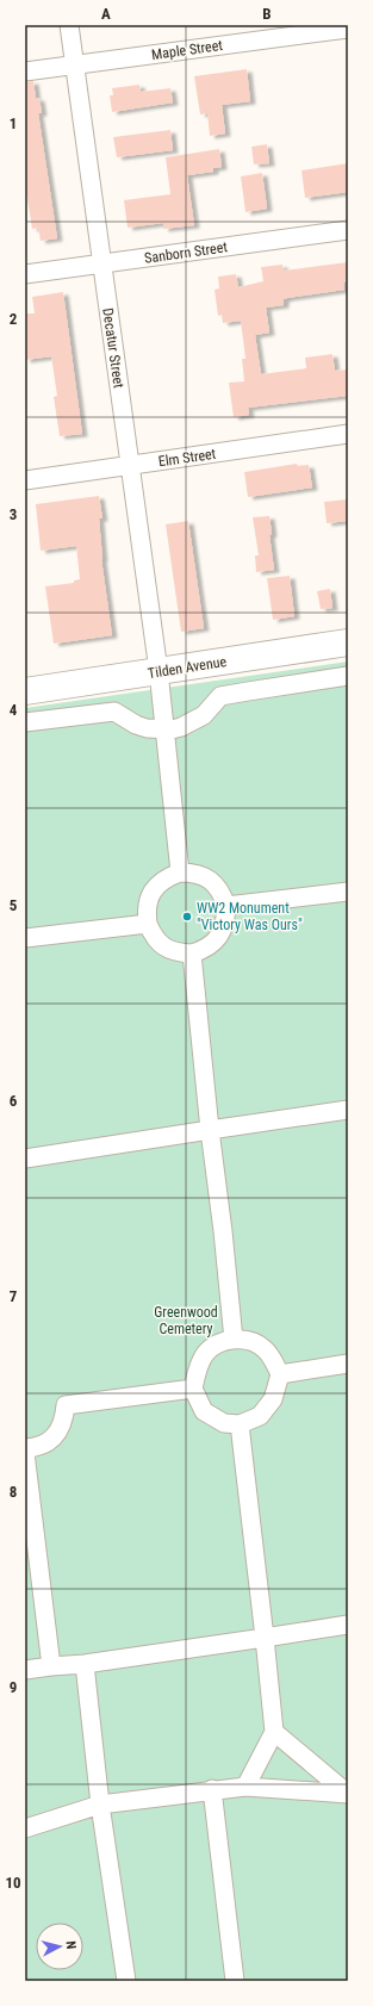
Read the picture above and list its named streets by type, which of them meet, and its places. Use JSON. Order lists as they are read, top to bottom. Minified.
{"streets":{"street":["Maple Street","Sanborn Street","Decatur Street","Elm Street","Tilden Avenue"]},"crossings":[["Maple Street","Decatur Street"],["Sanborn Street","Decatur Street"],["Decatur Street","Elm Street"],["Decatur Street","Tilden Avenue"]],"parks":["Greenwood Cemetery"],"places":["WW2 Monument \"Victory Was Ours\""],"north":"right","grid":{"columns":["A","B"],"rows":["1","2","3","4","5","6","7","8","9","10"]}}
